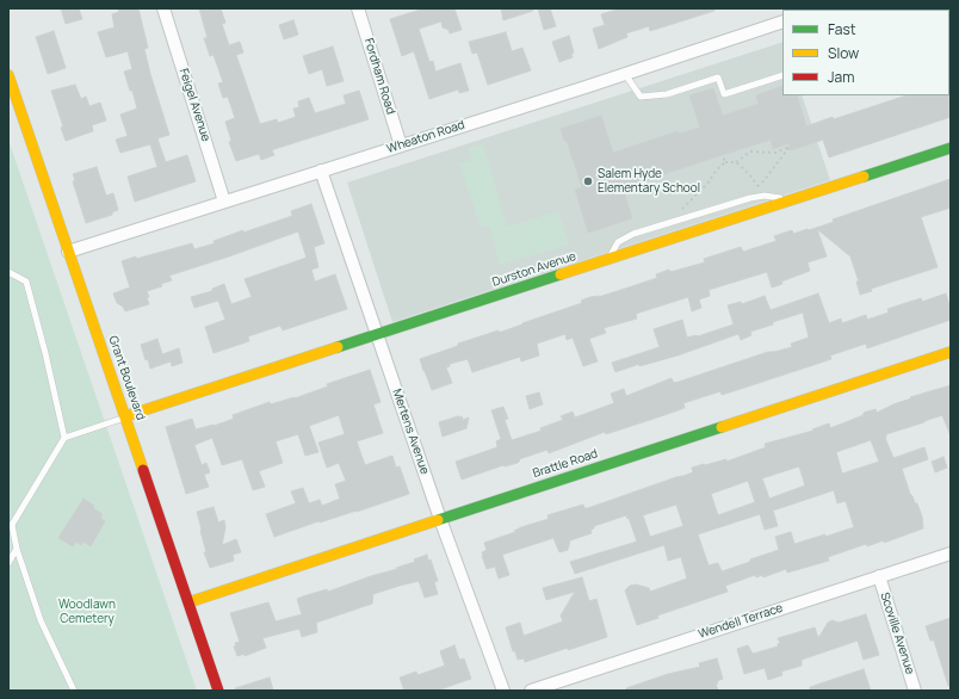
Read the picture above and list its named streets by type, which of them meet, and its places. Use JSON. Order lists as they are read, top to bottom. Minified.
{"streets":{"street":["Fordham Road","Feigel Avenue","Wheaton Road","Durston Avenue","Grant Boulevard","Mertens Avenue","Brattle Road","Wendell Terrace","Scoville Avenue"]},"crossings":[["Fordham Road","Wheaton Road"],["Feigel Avenue","Wheaton Road"],["Wheaton Road","Grant Boulevard"],["Wheaton Road","Mertens Avenue"],["Durston Avenue","Grant Boulevard"],["Durston Avenue","Mertens Avenue"],["Grant Boulevard","Brattle Road"],["Mertens Avenue","Brattle Road"],["Wendell Terrace","Scoville Avenue"]],"parks":["Woodlawn Cemetery"],"places":["Salem Hyde Elementary School"],"legend":["Fast","Slow","Jam"]}
